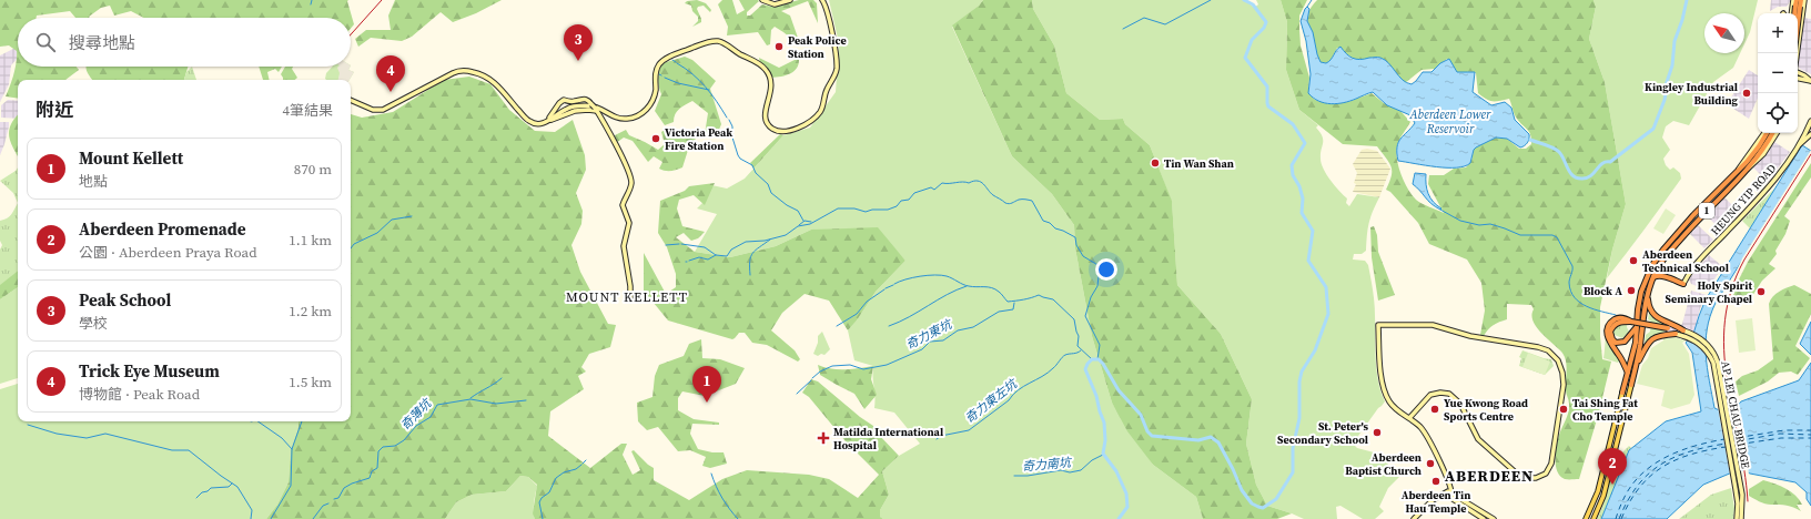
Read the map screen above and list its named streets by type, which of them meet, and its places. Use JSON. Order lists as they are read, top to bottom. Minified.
{"streets":{"highway":["1"],"main road":["HEUNG YIP ROAD","AP LEI CHAU BRIDGE"]},"districts":["MOUNT KELLETT","ABERDEEN"],"water":["Aberdeen Lower Reservoir","奇力東坑","奇力東左坑","奇薄坑","奇力南坑"],"places":{"other":["Peak Police Station","Kingley Industrial Building","Victoria Peak Fire Station","Tin Wan Shan","Aberdeen Technical School","Block A","Holy Spirit Seminary Chapel","Yue Kwong Road Sports Centre","Tai Shing Fat Cho Temple","St. Peter's Secondary School","Aberdeen Baptist Church","Aberdeen Tin Hau Temple"],"health":["Matilda International Hospital"]},"north":"top left","page":{"map_buttons":["+","−"],"search":"搜尋地點","pins":["3","4","1","2"],"heading":["附近","4筆結果"],"list":[{"mark":"1","name":"Mount Kellett","note":"地點","value":"870 m"},{"mark":"2","name":"Aberdeen Promenade","note":"公園 · Aberdeen Praya Road","value":"1.1 km"},{"mark":"3","name":"Peak School","note":"學校","value":"1.2 km"},{"mark":"4","name":"Trick Eye Museum","note":"博物館 · Peak Road","value":"1.5 km"}]}}
